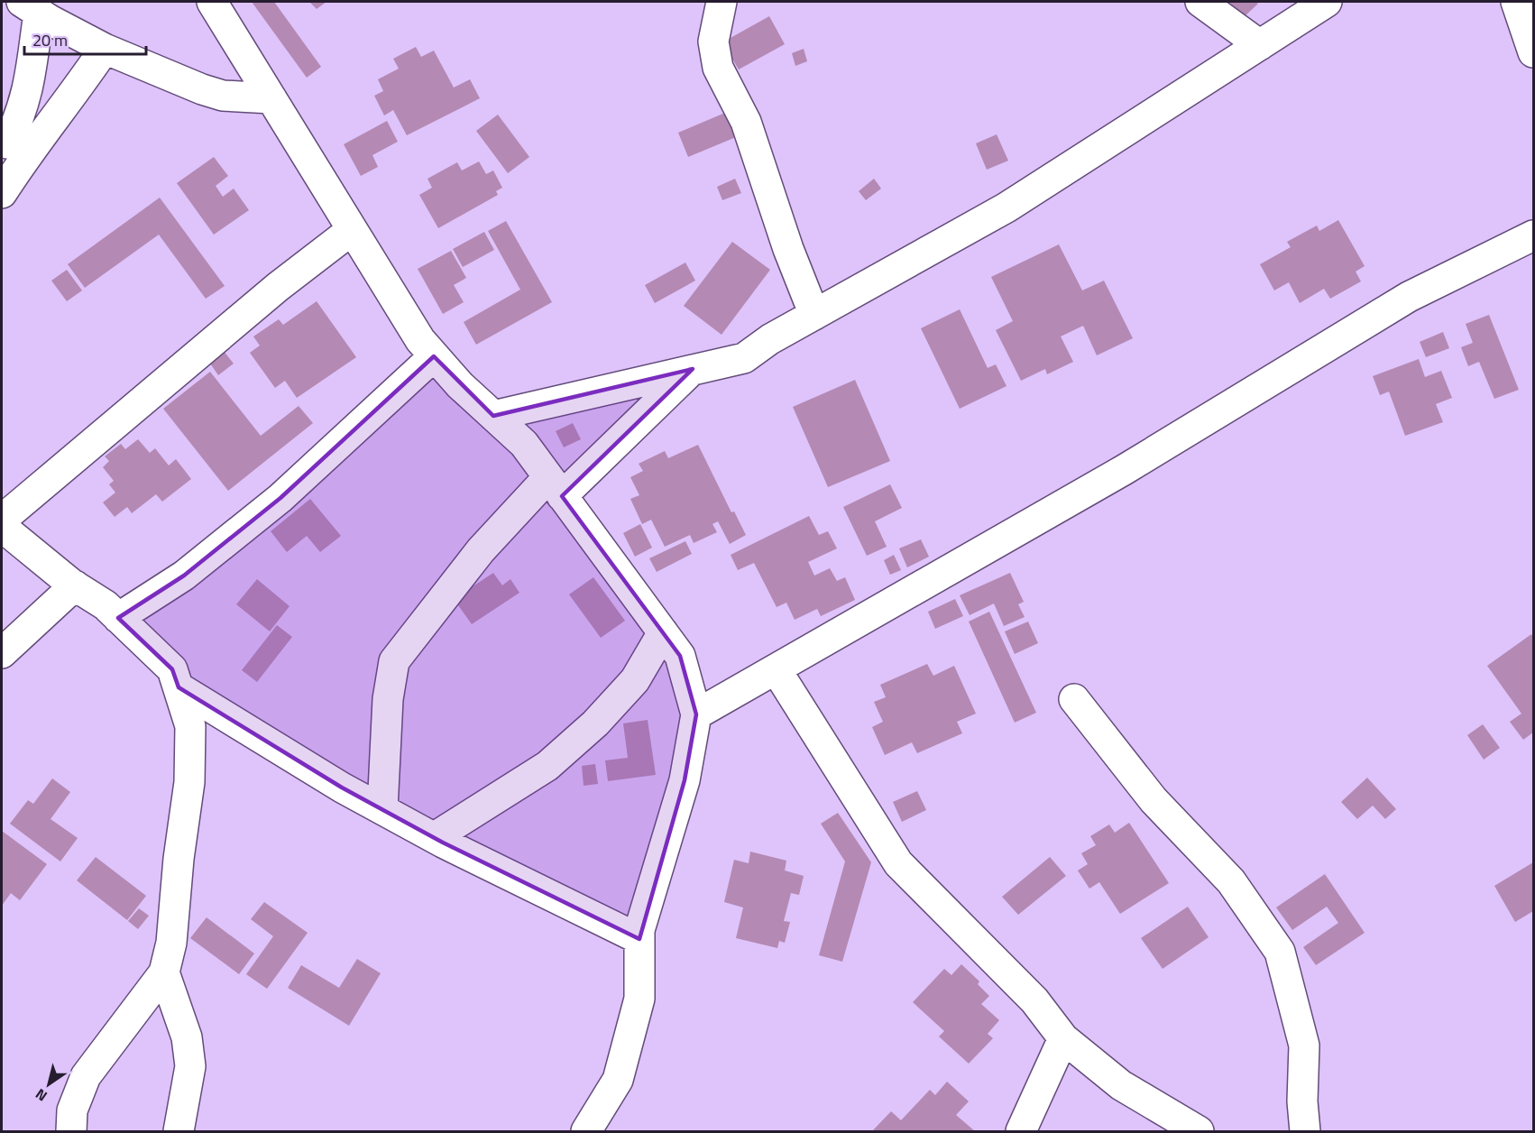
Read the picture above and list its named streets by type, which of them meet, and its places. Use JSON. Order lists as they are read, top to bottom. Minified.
{"scale_bar":"20 m","north":"bottom left"}
